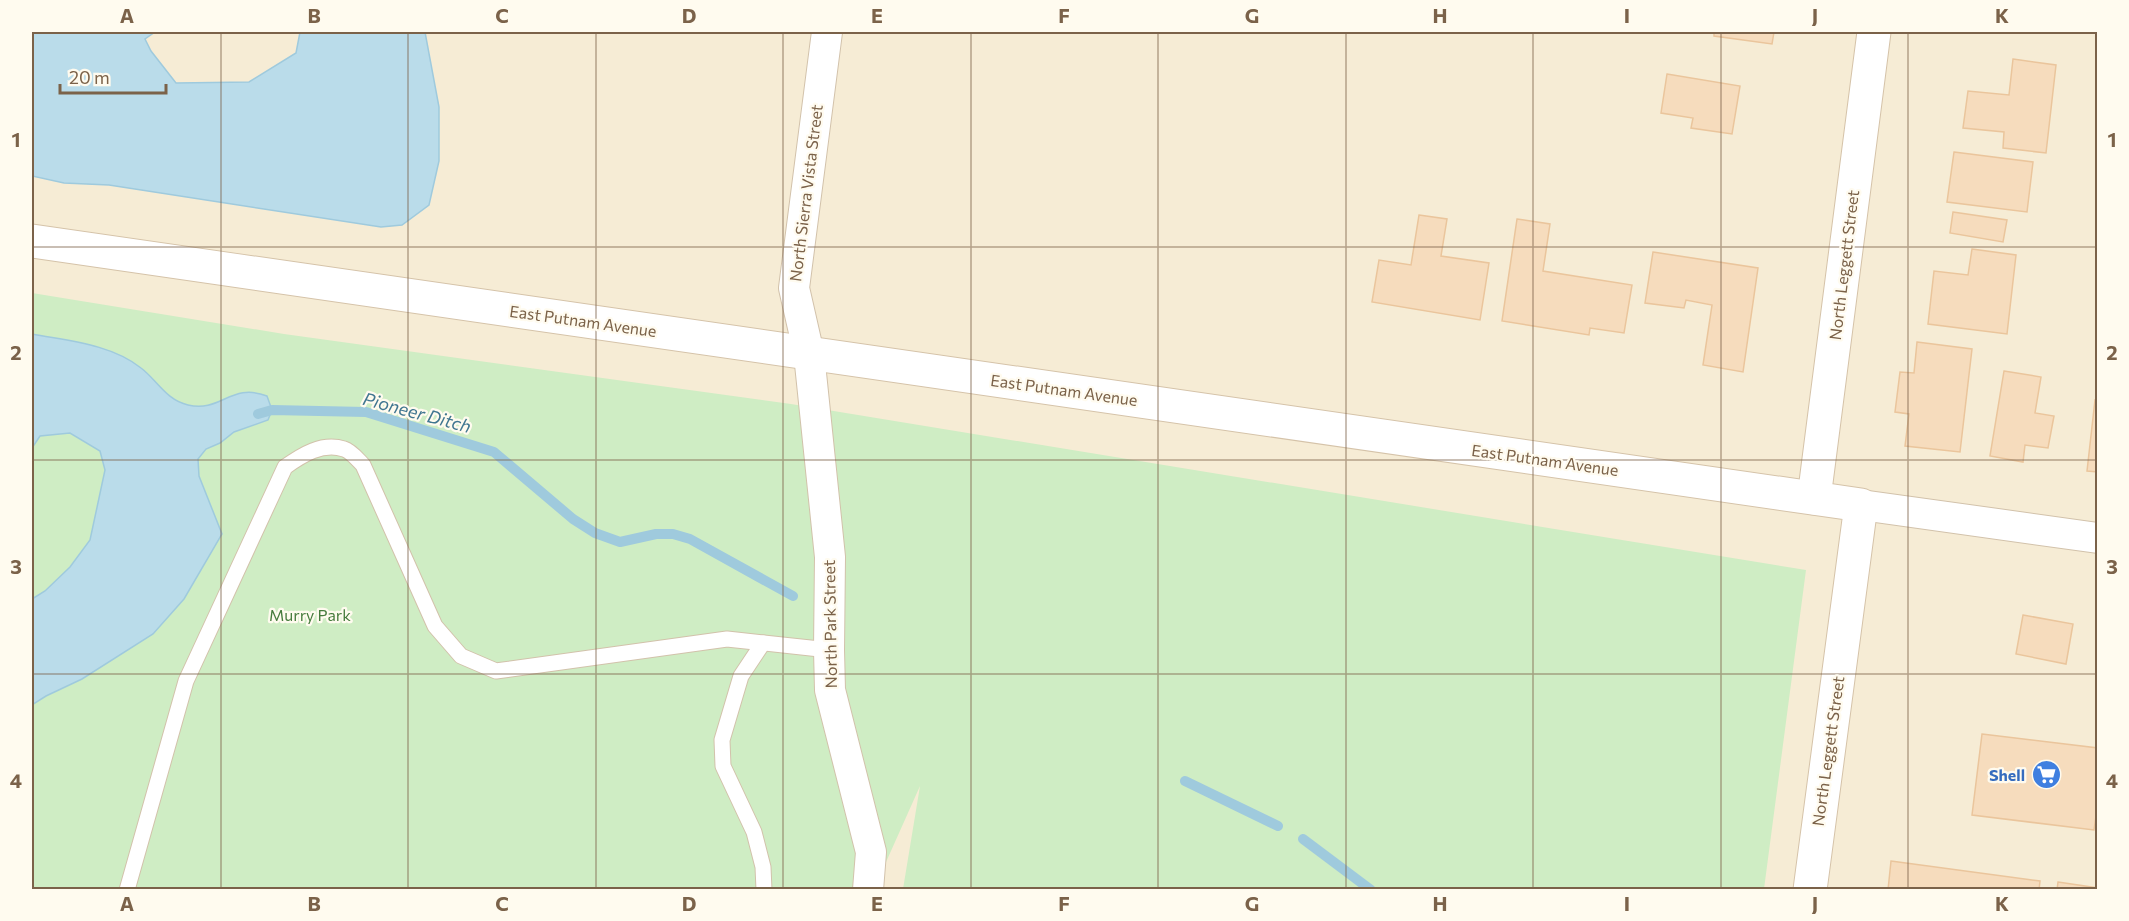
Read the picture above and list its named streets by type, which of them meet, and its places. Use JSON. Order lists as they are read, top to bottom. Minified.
{"streets":{"street":["North Sierra Vista Street","North Leggett Street","East Putnam Avenue","North Park Street"]},"crossings":[["North Sierra Vista Street","East Putnam Avenue"],["North Sierra Vista Street","North Park Street"],["North Leggett Street","East Putnam Avenue"],["East Putnam Avenue","North Park Street"]],"water":["Pioneer Ditch"],"parks":["Murry Park"],"places":{"supermarket":["Shell"]},"scale_bar":"20 m","grid":{"columns":["A","B","C","D","E","F","G","H","I","J","K"],"rows":["1","2","3","4"]}}
